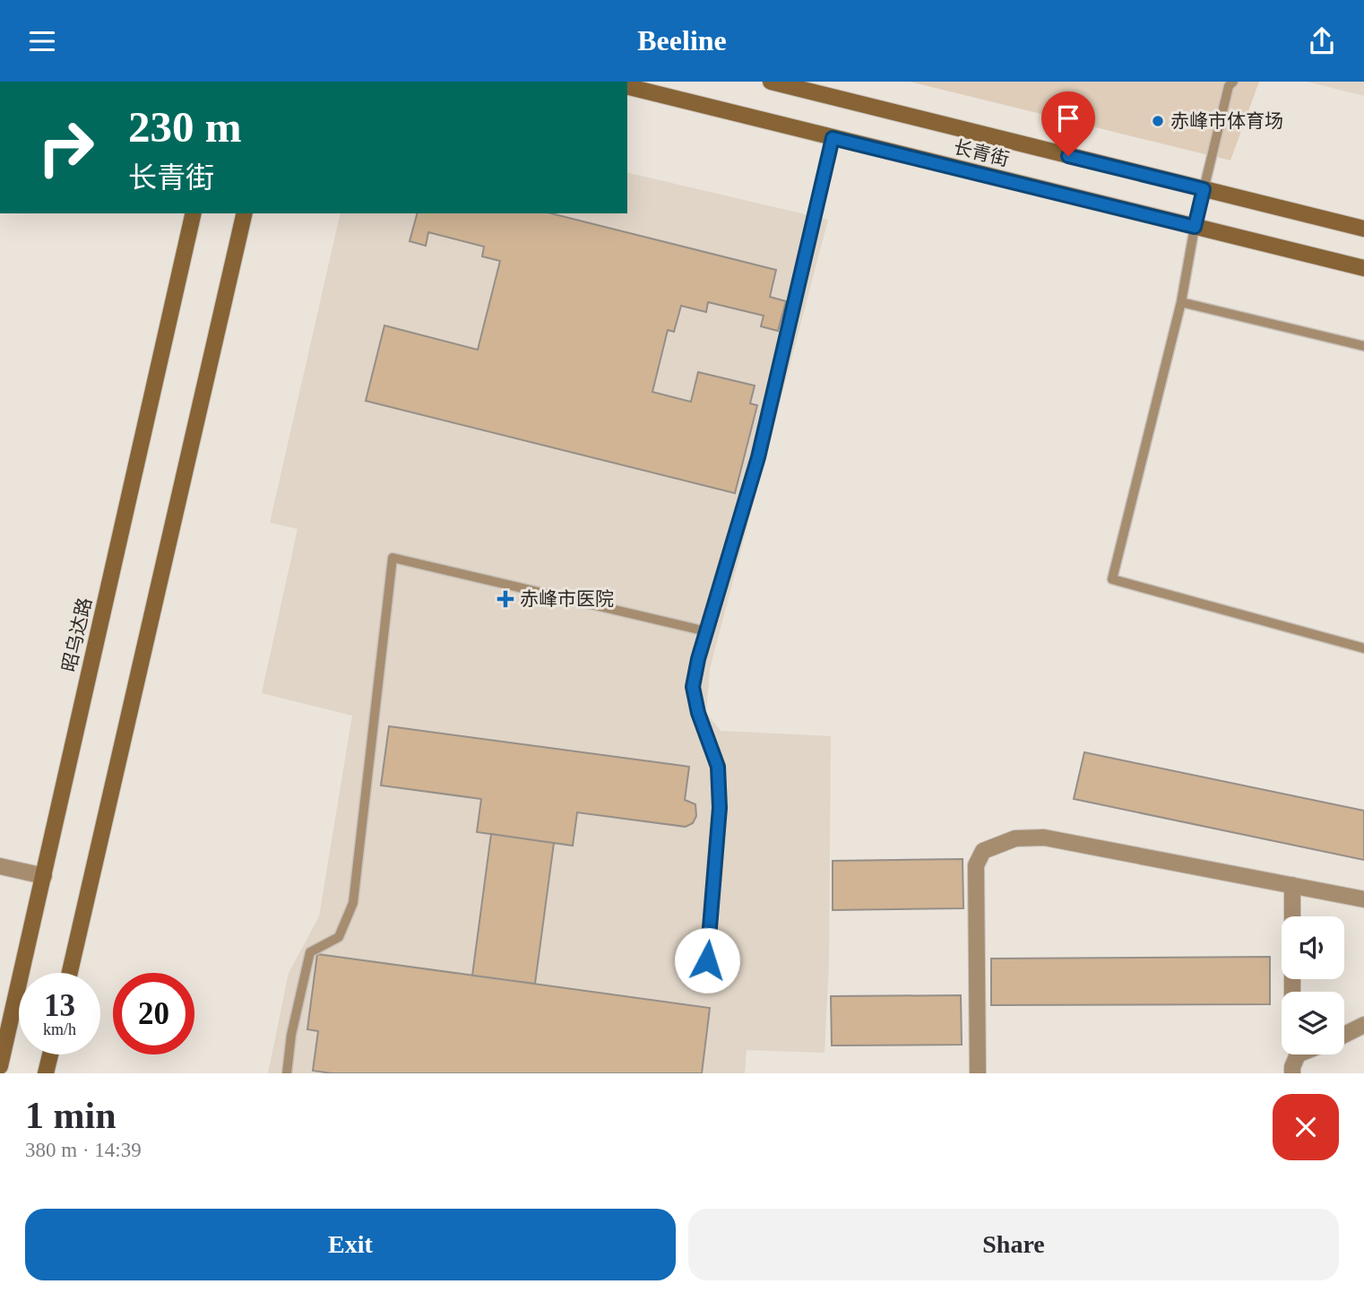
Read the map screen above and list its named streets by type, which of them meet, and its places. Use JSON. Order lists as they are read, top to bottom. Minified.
{"streets":{"main road":["长青街","昭乌达路"]},"places":{"other":["赤峰市体育场"],"health":["赤峰市医院"]},"page":{"header":"Beeline","turn":["230 m","长青街"],"speed":"13 km/h","limit":"20","heading":["1 min","380 m · 14:39"],"buttons":["Exit","Share"]}}
